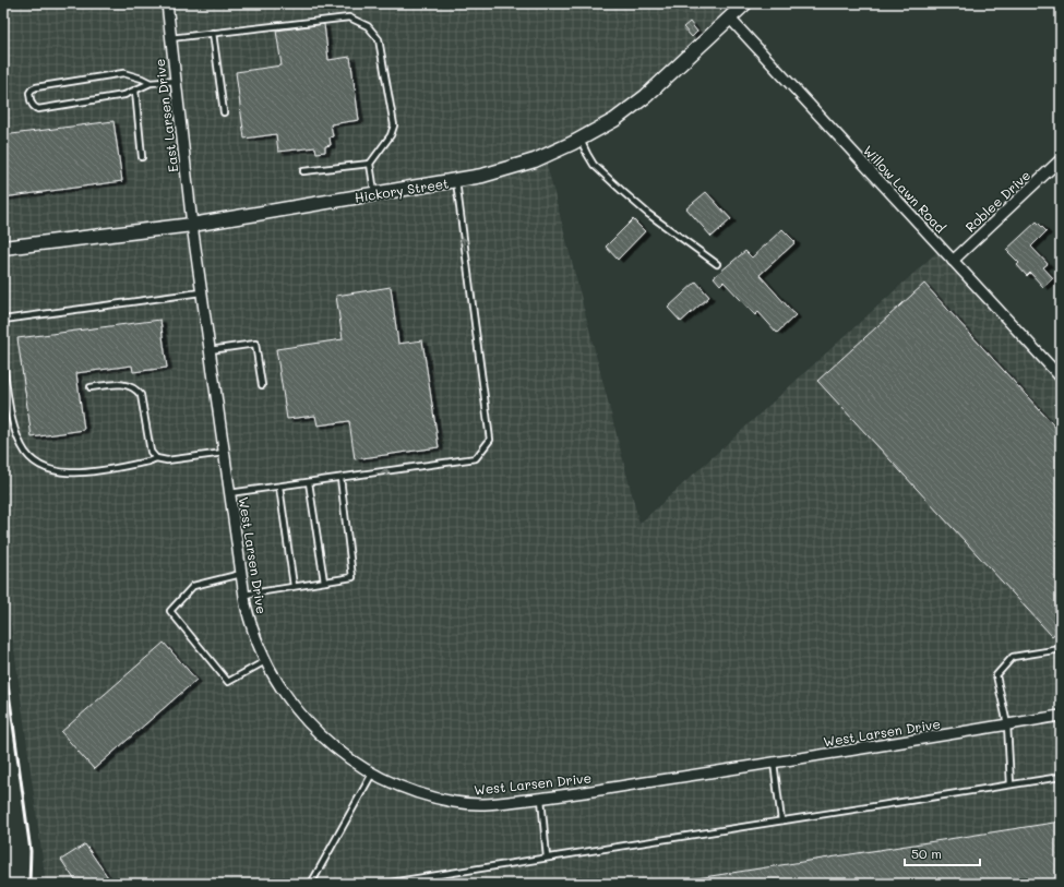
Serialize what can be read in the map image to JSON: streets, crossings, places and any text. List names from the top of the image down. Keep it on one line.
{"streets":{"street":["East Larsen Drive","Willow Lawn Road","Hickory Street","Roblee Drive","West Larsen Drive"]},"crossings":[["East Larsen Drive","Hickory Street"],["East Larsen Drive","West Larsen Drive"],["Willow Lawn Road","Hickory Street"],["Willow Lawn Road","Roblee Drive"],["Hickory Street","West Larsen Drive"]],"scale_bar":"50 m"}
